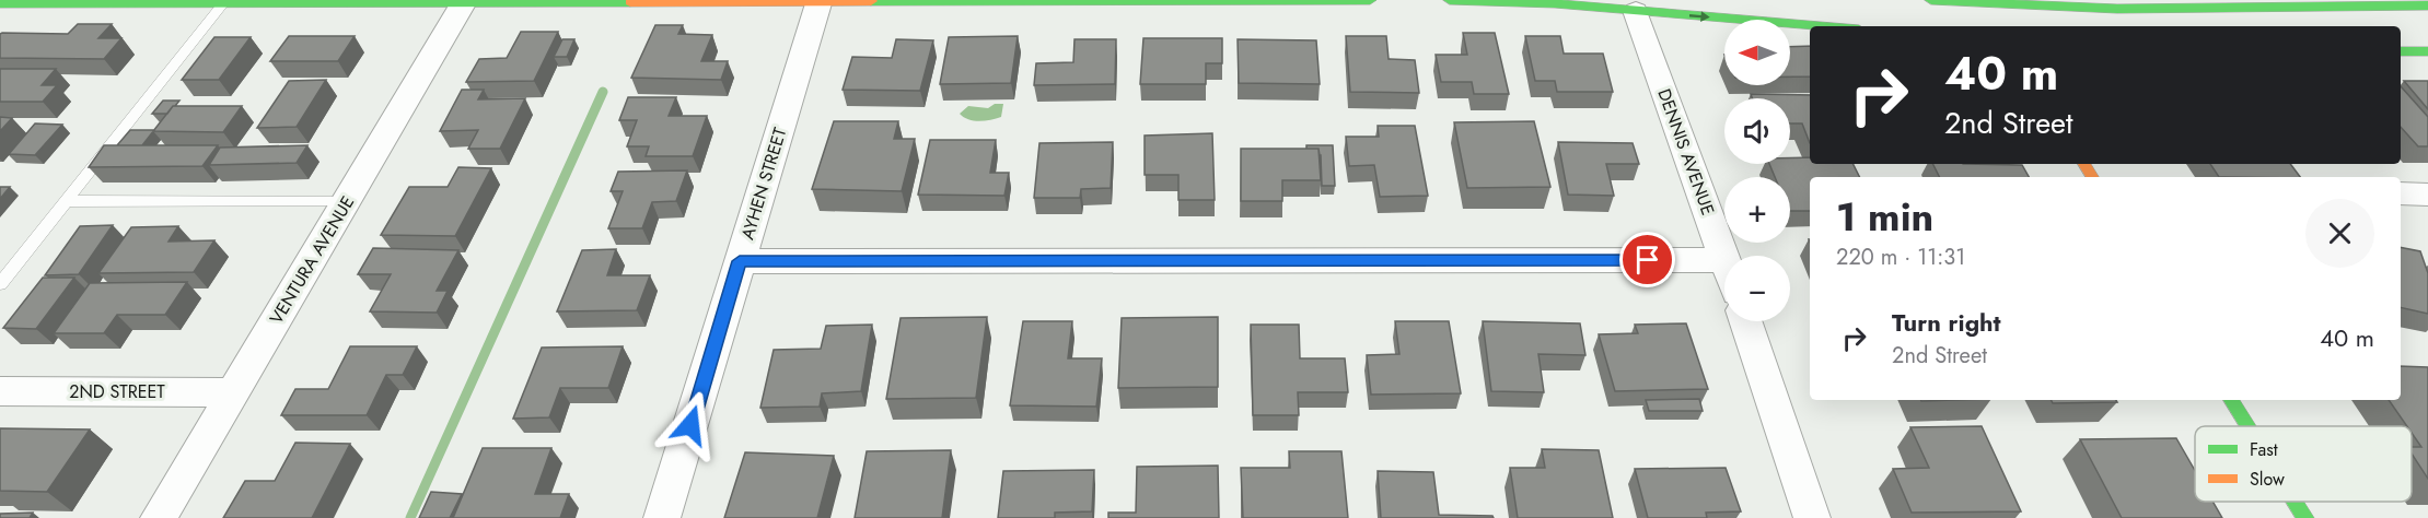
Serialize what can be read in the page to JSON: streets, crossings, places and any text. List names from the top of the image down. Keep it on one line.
{"streets":{"street":["DENNIS AVENUE","AYHEN STREET","VENTURA AVENUE","2ND STREET"]},"crossings":[["VENTURA AVENUE","2ND STREET"]],"legend":["Fast","Slow"],"north":"left","page":{"map_buttons":["+","−"],"turn":["40 m","2nd Street"],"heading":["1 min","220 m · 11:31"],"list":[{"name":"Turn right","note":"2nd Street","value":"40 m"}]}}
